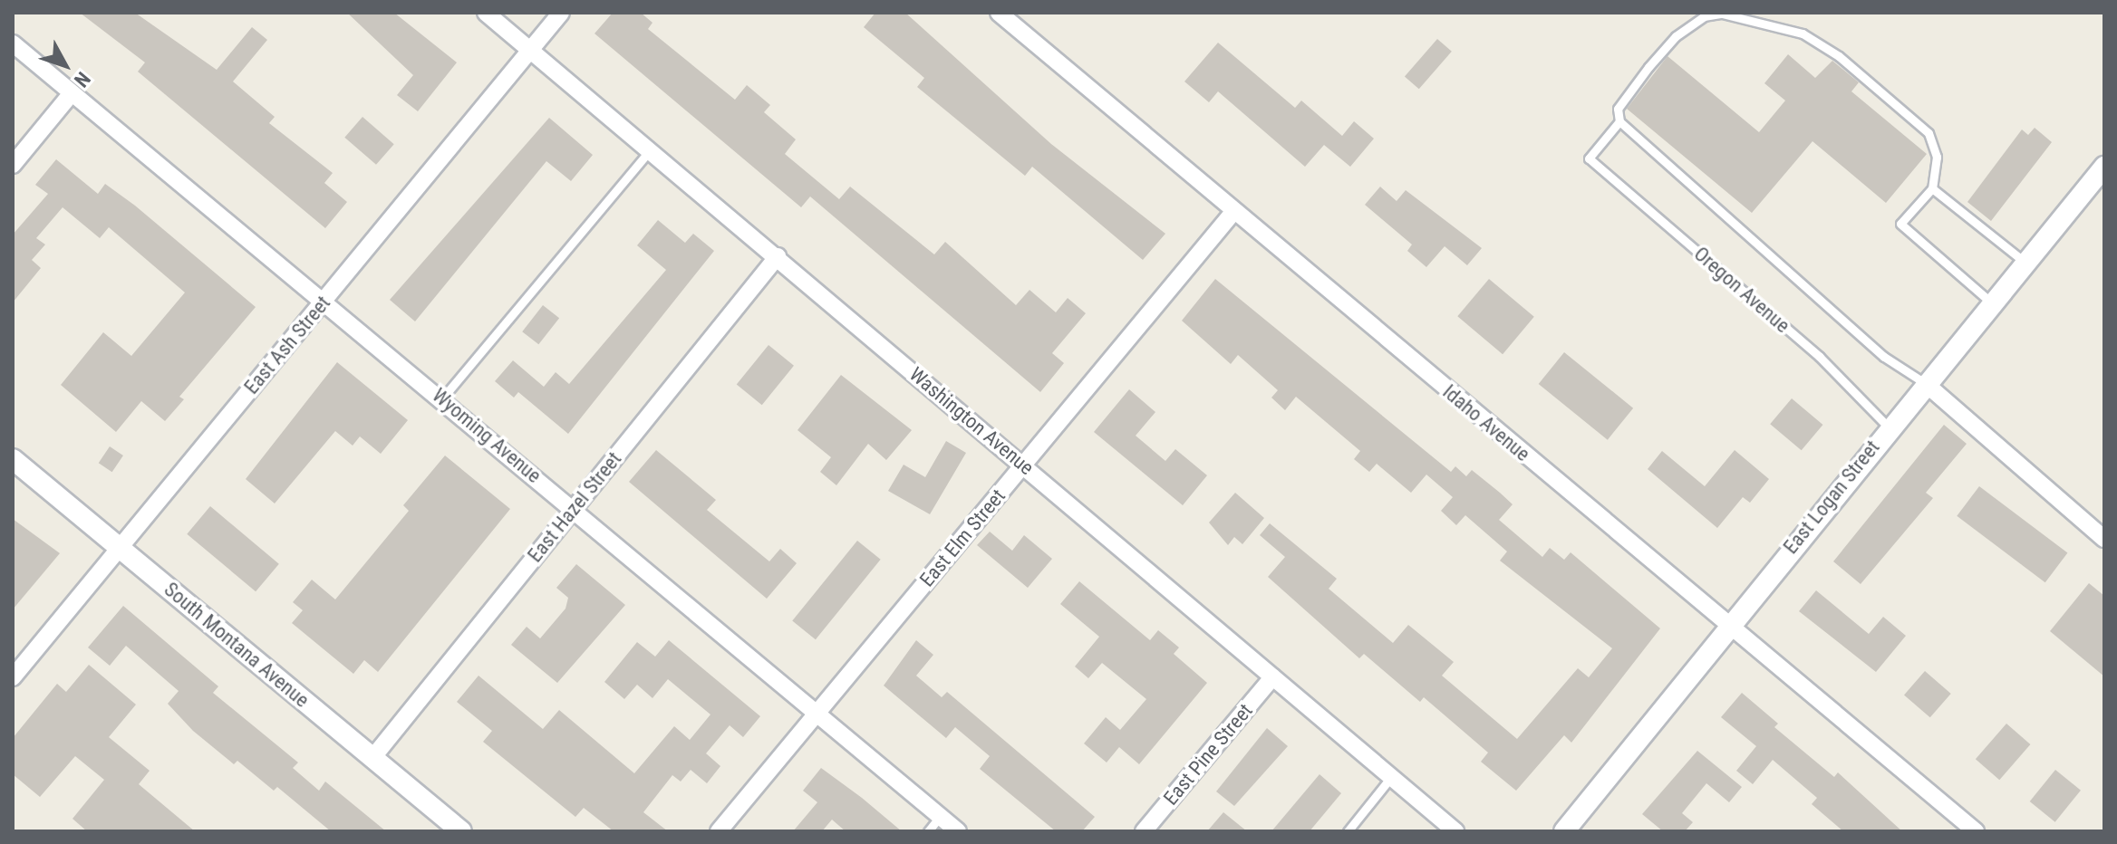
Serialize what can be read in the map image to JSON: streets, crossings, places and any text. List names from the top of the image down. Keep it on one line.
{"streets":{"street":["East Ash Street","Washington Avenue","Idaho Avenue","Wyoming Avenue","East Logan Street","East Hazel Street","East Elm Street","South Montana Avenue","East Pine Street"],"lane":["Oregon Avenue"]},"crossings":[["Oregon Avenue","East Logan Street"],["East Ash Street","Washington Avenue"],["East Ash Street","Wyoming Avenue"],["East Ash Street","South Montana Avenue"],["Washington Avenue","East Hazel Street"],["Washington Avenue","East Elm Street"],["Washington Avenue","East Pine Street"],["Idaho Avenue","East Logan Street"],["Idaho Avenue","East Elm Street"],["Wyoming Avenue","East Hazel Street"],["Wyoming Avenue","East Elm Street"],["East Hazel Street","South Montana Avenue"]],"north":"bottom right"}
